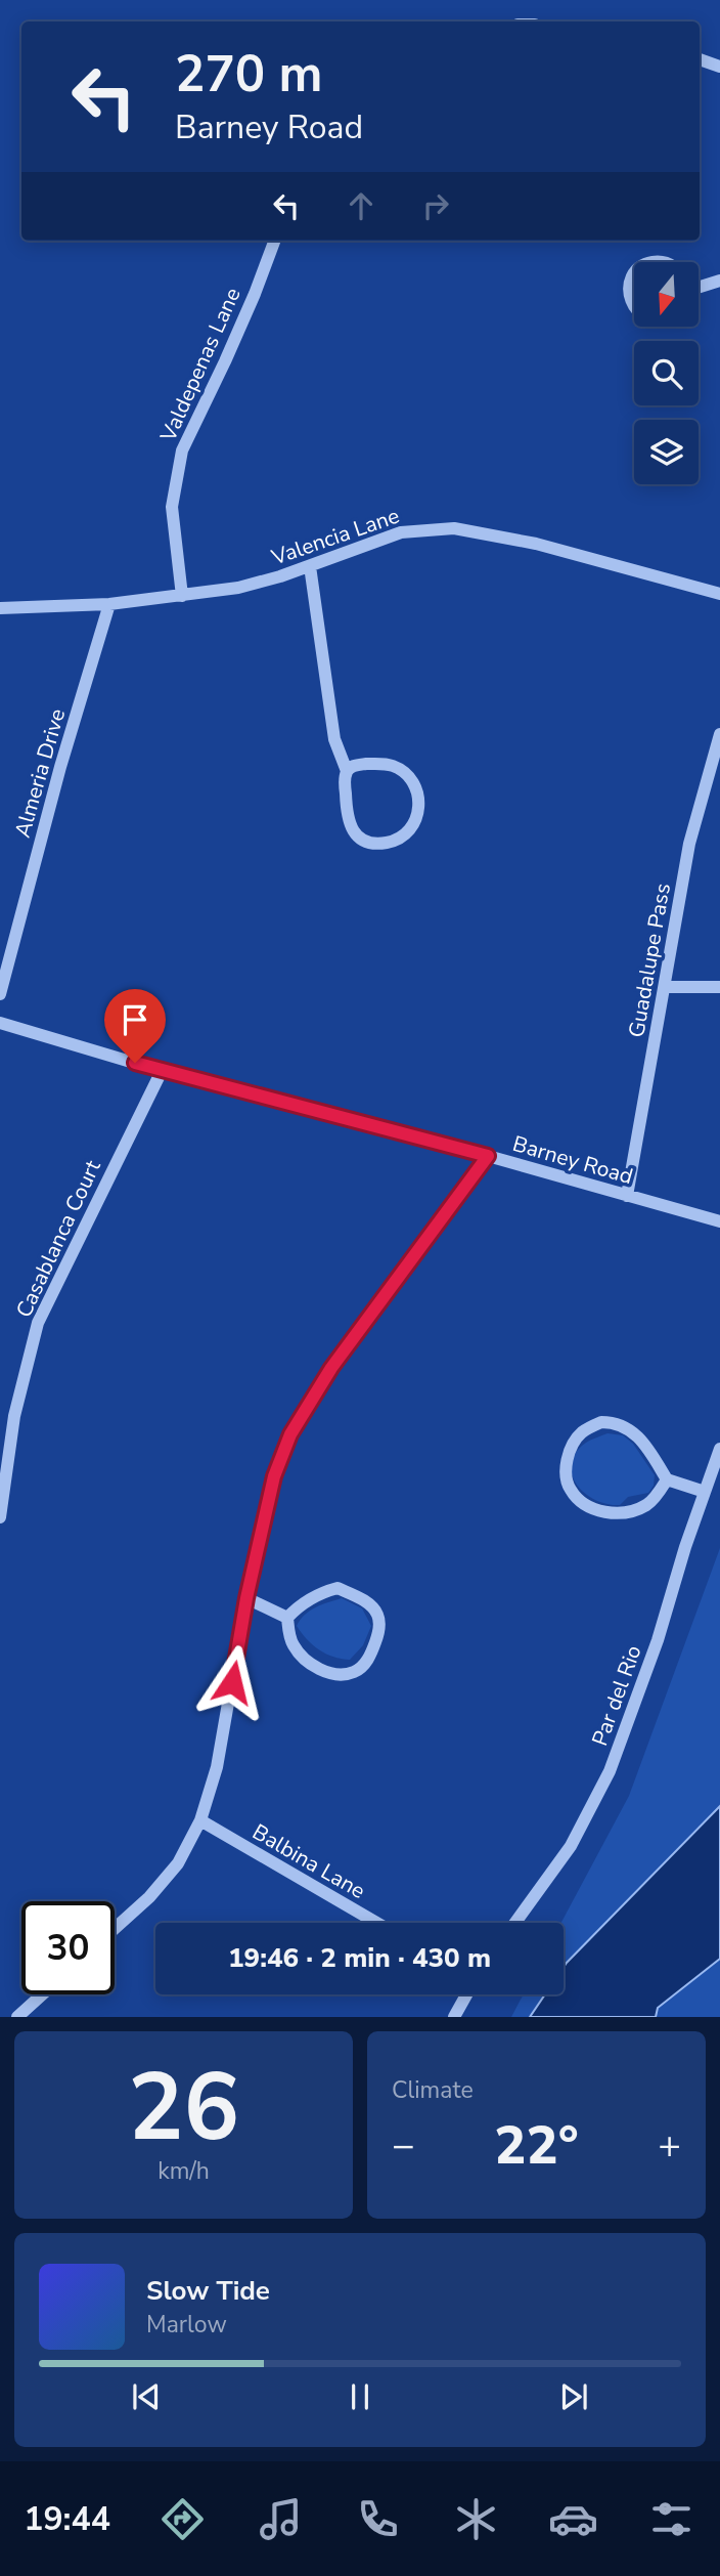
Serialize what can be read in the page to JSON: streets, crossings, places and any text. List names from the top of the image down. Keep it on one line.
{"streets":{"street":["Valdepenas Lane","Valencia Lane","Almeria Drive","Guadalupe Pass","Barney Road","Casablanca Court","Par del Rio","Balbina Lane"]},"crossings":[["Valdepenas Lane","Valencia Lane"],["Valencia Lane","Almeria Drive"],["Guadalupe Pass","Barney Road"],["Barney Road","Casablanca Court"]],"north":"bottom","page":{"turn":["270 m","Barney Road"],"limit":"30","trip":"19:46 · 2 min · 430 m","tile":[["26","km/h"],"Climate"],"heat":["−","22°","+"],"song":["Slow Tide","Marlow"],"tabs":"19:44"}}
